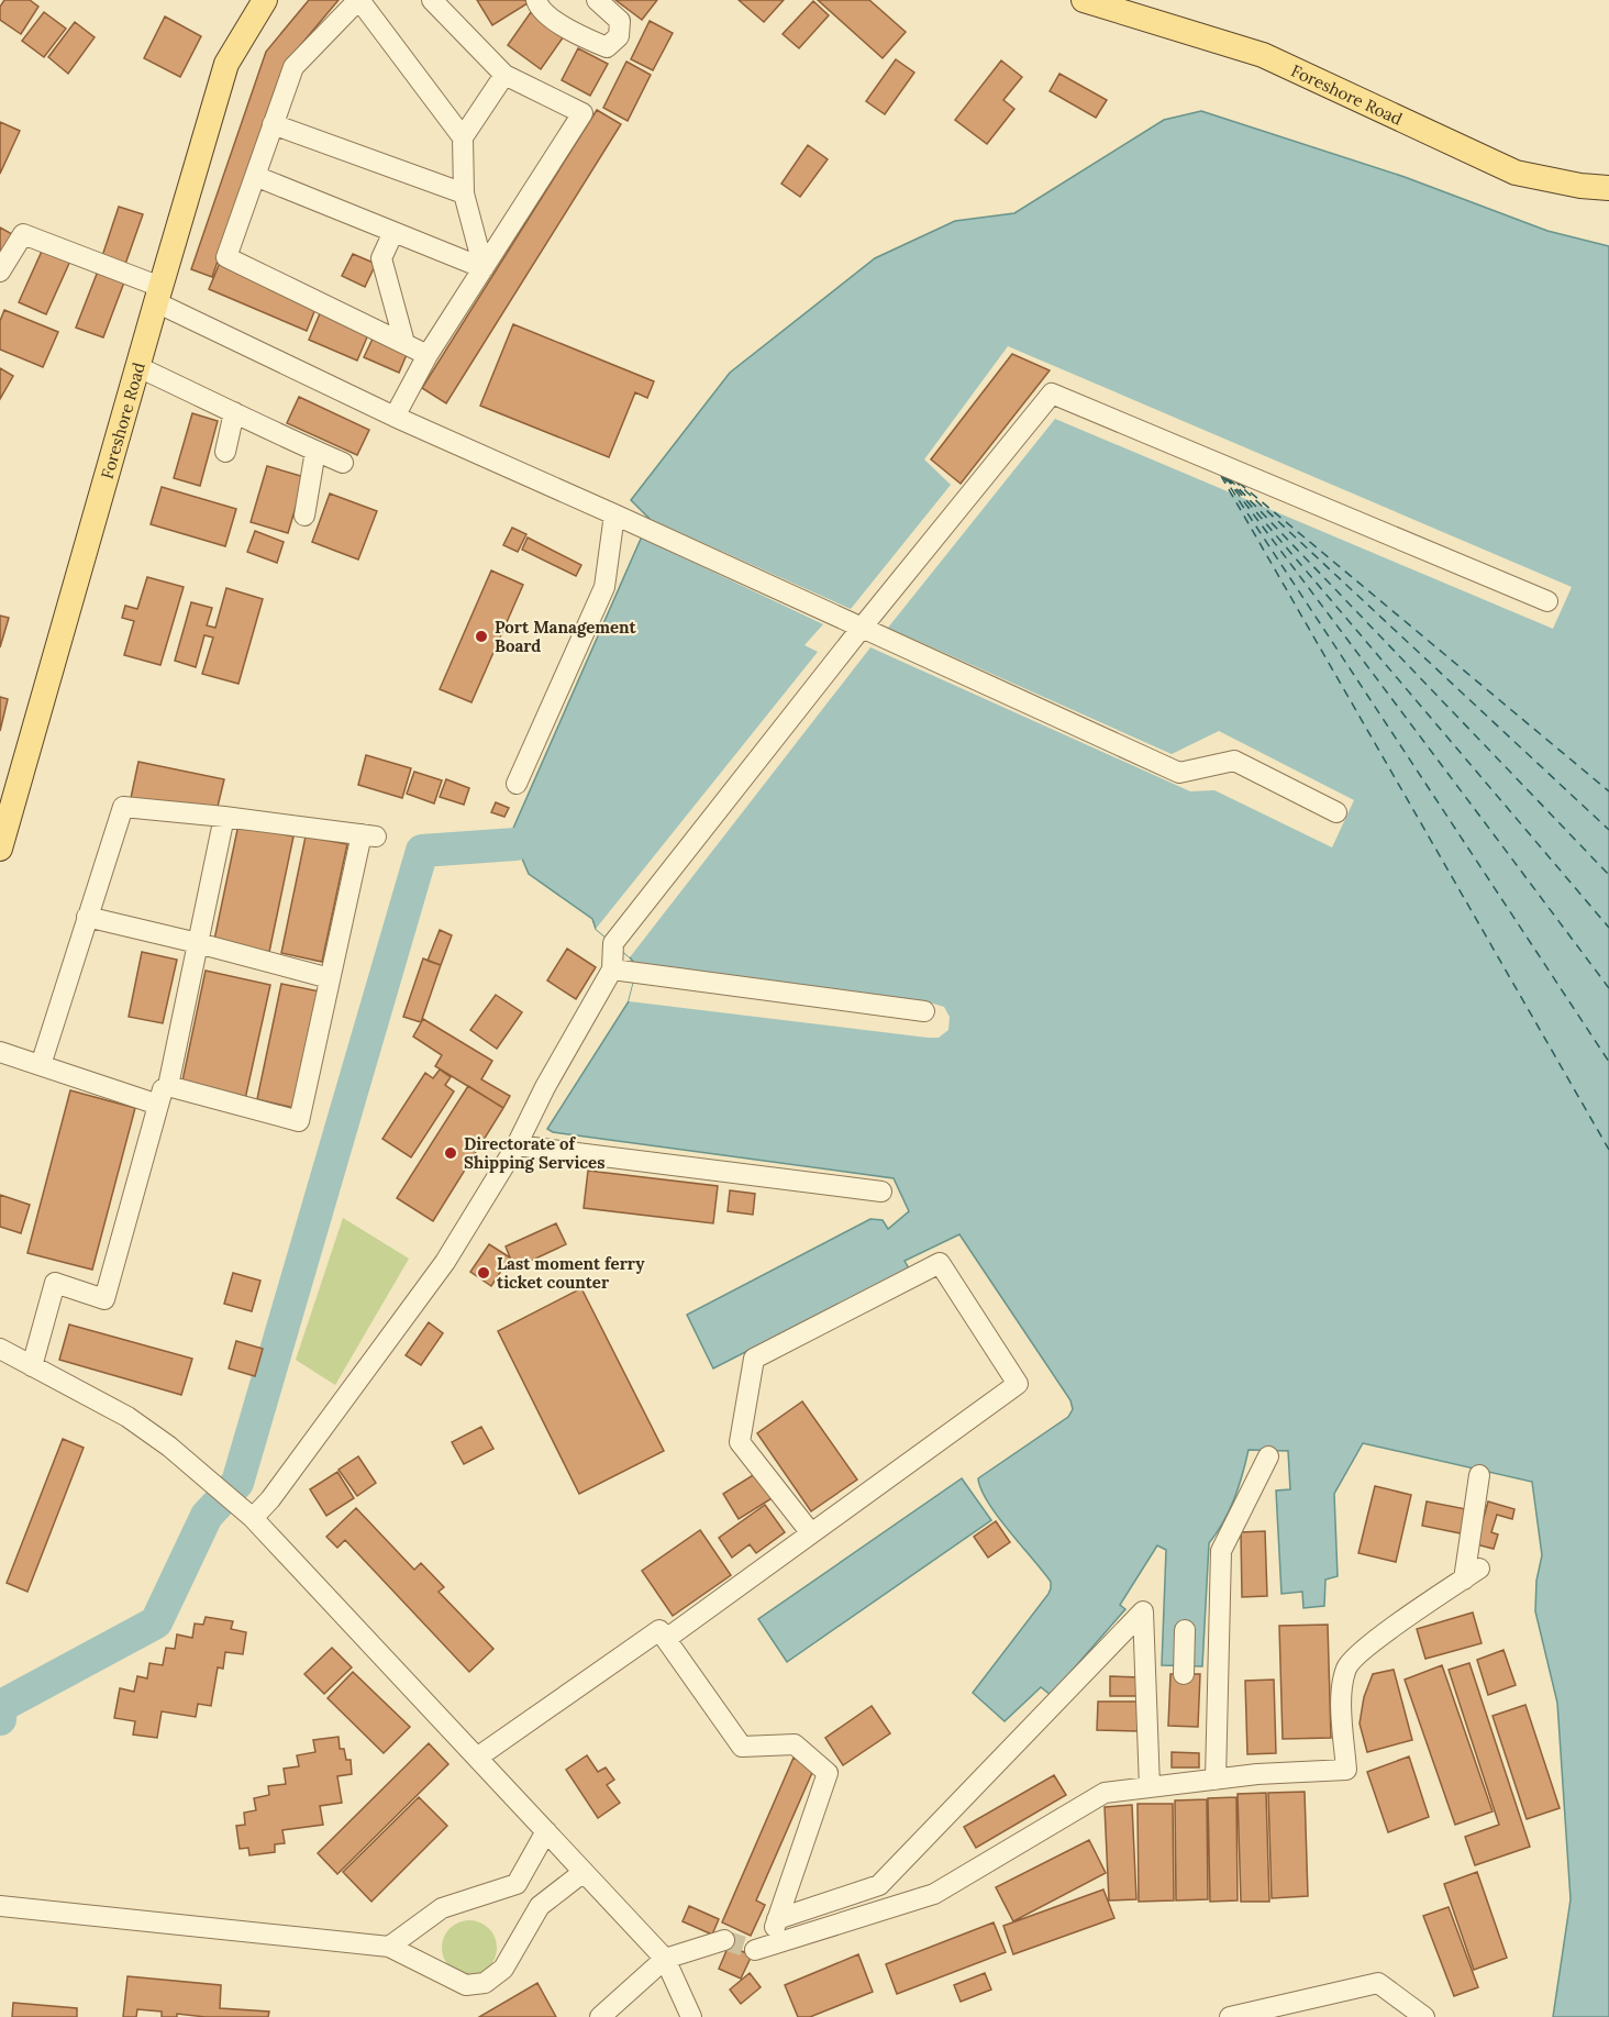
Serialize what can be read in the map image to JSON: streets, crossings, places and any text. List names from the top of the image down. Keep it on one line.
{"streets":{"main road":["Foreshore Road"]},"places":["Port Management Board","Directorate of Shipping Services","Last moment ferry ticket counter"]}
